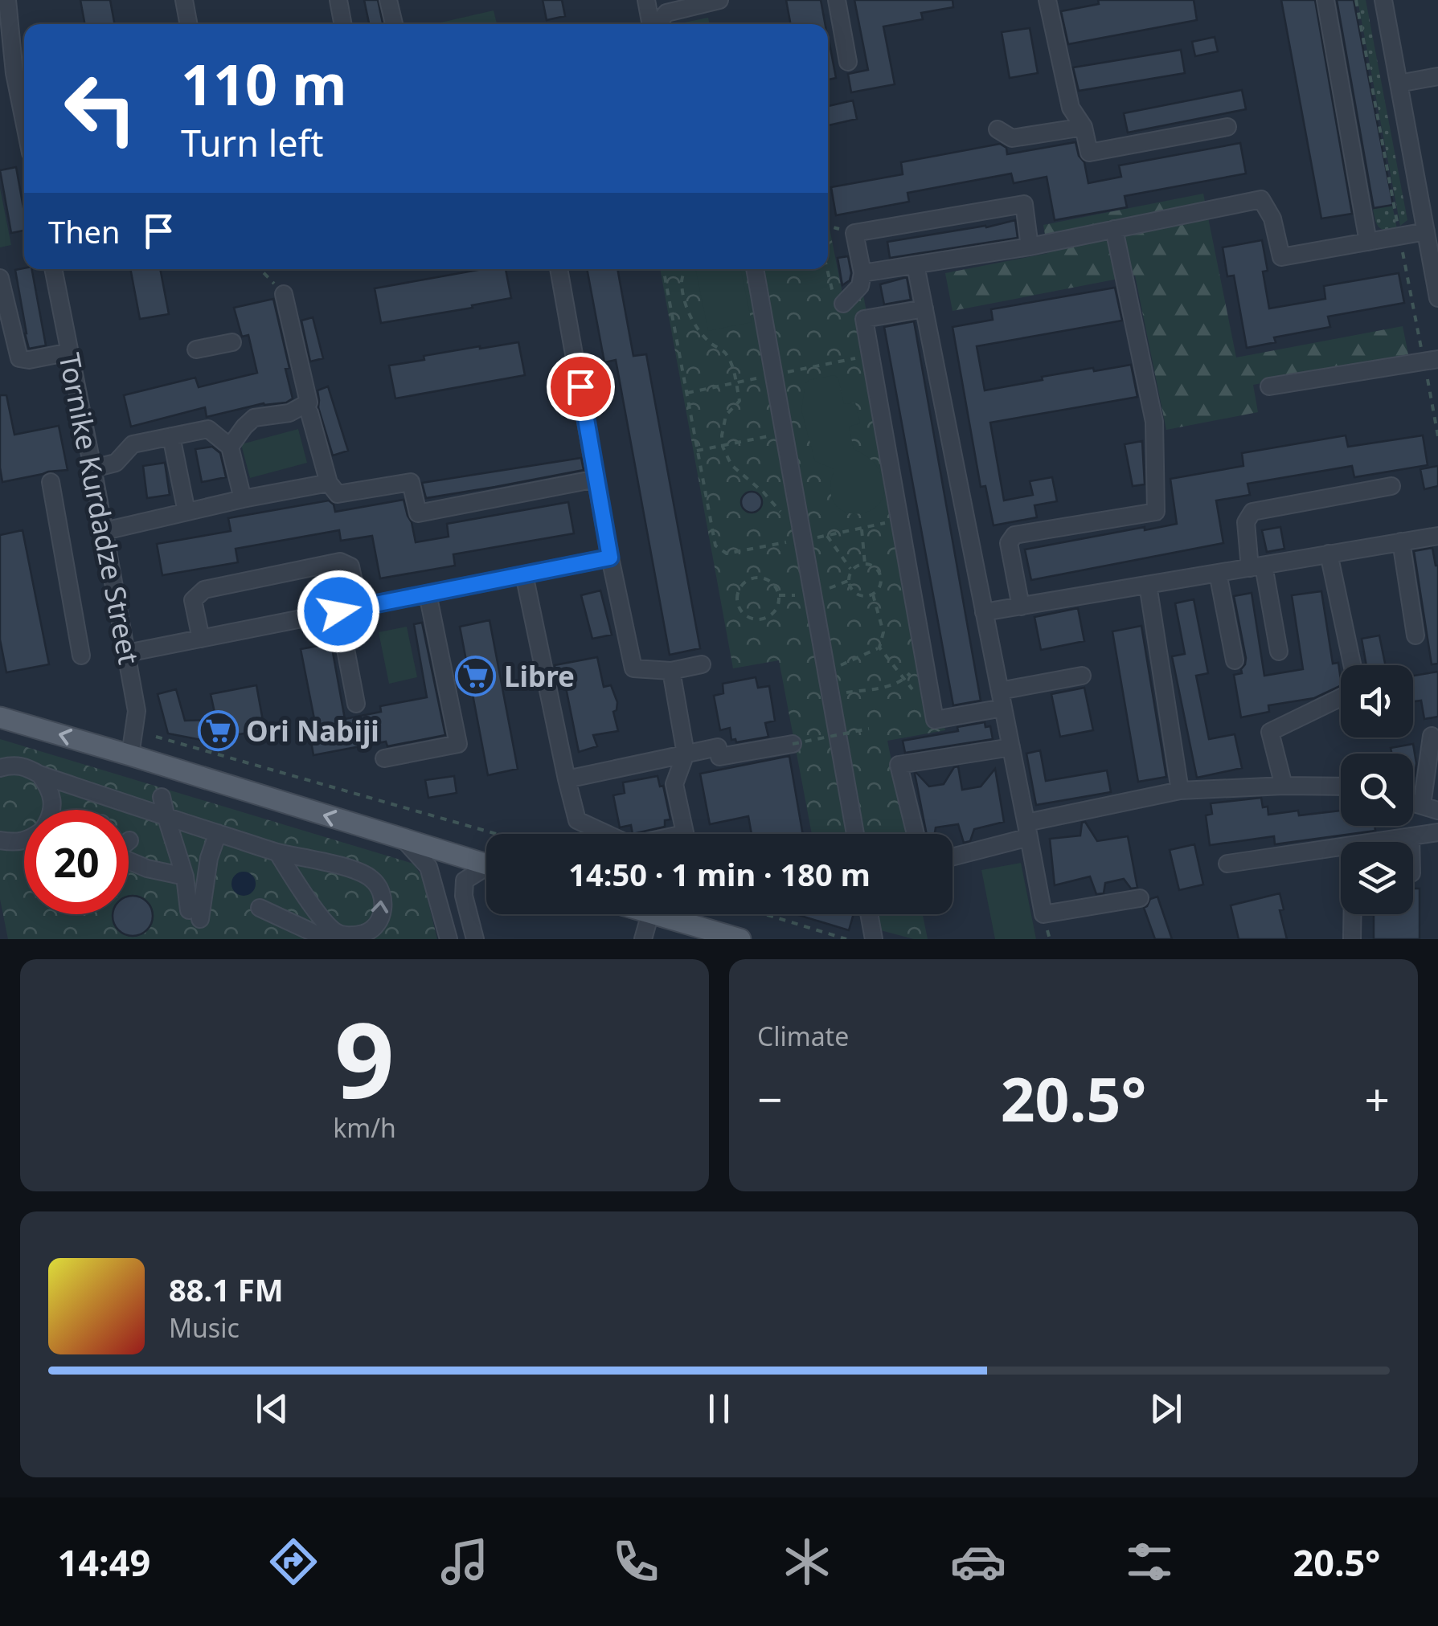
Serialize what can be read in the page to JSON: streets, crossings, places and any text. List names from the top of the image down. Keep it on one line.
{"streets":{"street":["Tornike Kurdadze Street"]},"places":{"supermarket":["Libre","Ori Nabiji"]},"page":{"turn":["110 m","Turn left"],"then":"Then","limit":"20","trip":"14:50 · 1 min · 180 m","tile":[["9","km/h"],"Climate"],"heat":["−","20.5°","+"],"song":["88.1 FM","Music"],"tabs":["14:49","20.5°"]}}
